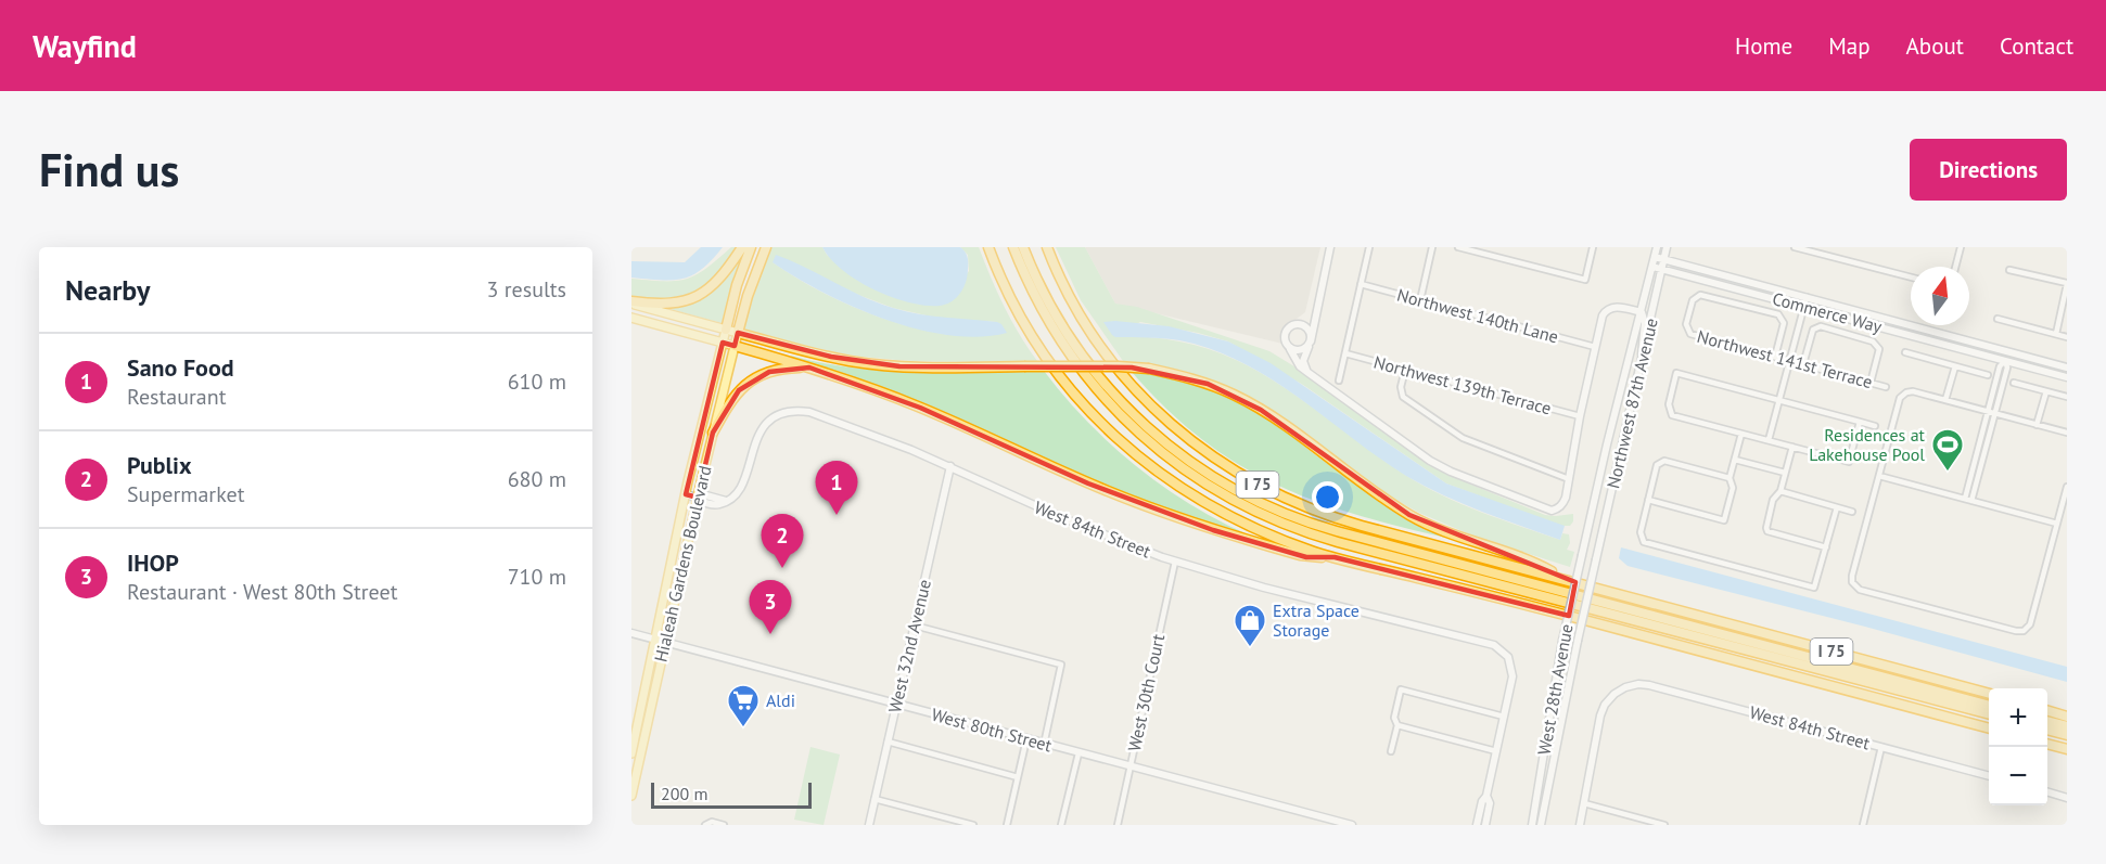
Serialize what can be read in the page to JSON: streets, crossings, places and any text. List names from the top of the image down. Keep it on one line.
{"streets":{"highway":["I 75"],"main road":["Hialeah Gardens Boulevard"],"street":["Commerce Way","Northwest 140th Lane","Northwest 141st Terrace","Northwest 139th Terrace","Northwest 87th Avenue","West 84th Street","West 32nd Avenue","West 28th Avenue","West 30th Court","West 80th Street"]},"crossings":[["Commerce Way","Northwest 87th Avenue"],["Northwest 87th Avenue","West 28th Avenue"],["West 84th Street","Hialeah Gardens Boulevard"],["West 84th Street","West 32nd Avenue"],["West 84th Street","West 30th Court"],["Hialeah Gardens Boulevard","West 80th Street"],["West 32nd Avenue","West 80th Street"],["West 30th Court","West 80th Street"]],"places":{"sports":["Residences at Lakehouse Pool"],"shop":["Extra Space Storage"],"supermarket":["Aldi"]},"scale_bar":"200 m","north":"top","page":{"header":"Wayfind","nav":["Home","Map","About","Contact"],"buttons":"Directions","title":"Find us","heading":["Nearby","3 results"],"list":[{"mark":"1","name":"Sano Food","note":"Restaurant","value":"610 m"},{"mark":"2","name":"Publix","note":"Supermarket","value":"680 m"},{"mark":"3","name":"IHOP","note":"Restaurant · West 80th Street","value":"710 m"}],"pins":["1","2","3"],"map_buttons":["+","−"],"scale":"200 m"}}
